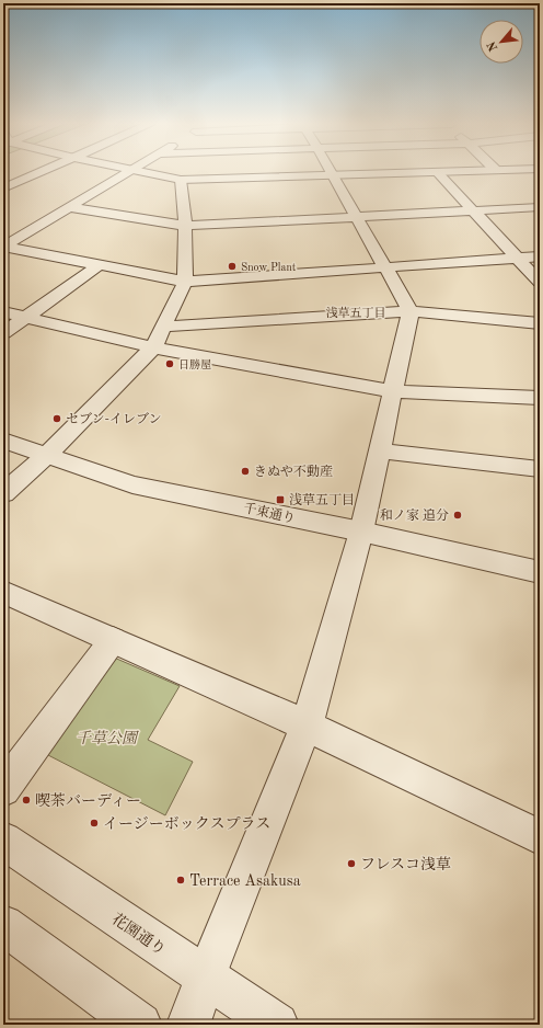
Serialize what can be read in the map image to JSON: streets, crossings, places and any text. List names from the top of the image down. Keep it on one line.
{"streets":{"street":["千束通り","花園通り"]},"districts":["浅草五丁目"],"parks":["千草公園"],"places":{"other":["Snow Plant","日勝屋","セブン-イレブン","きぬや不動産","和ノ家 追分","喫茶バーディー","イージーボックスプラス","フレスコ浅草","Terrace Asakusa"],"transit":["浅草五丁目"]},"north":"bottom left"}
